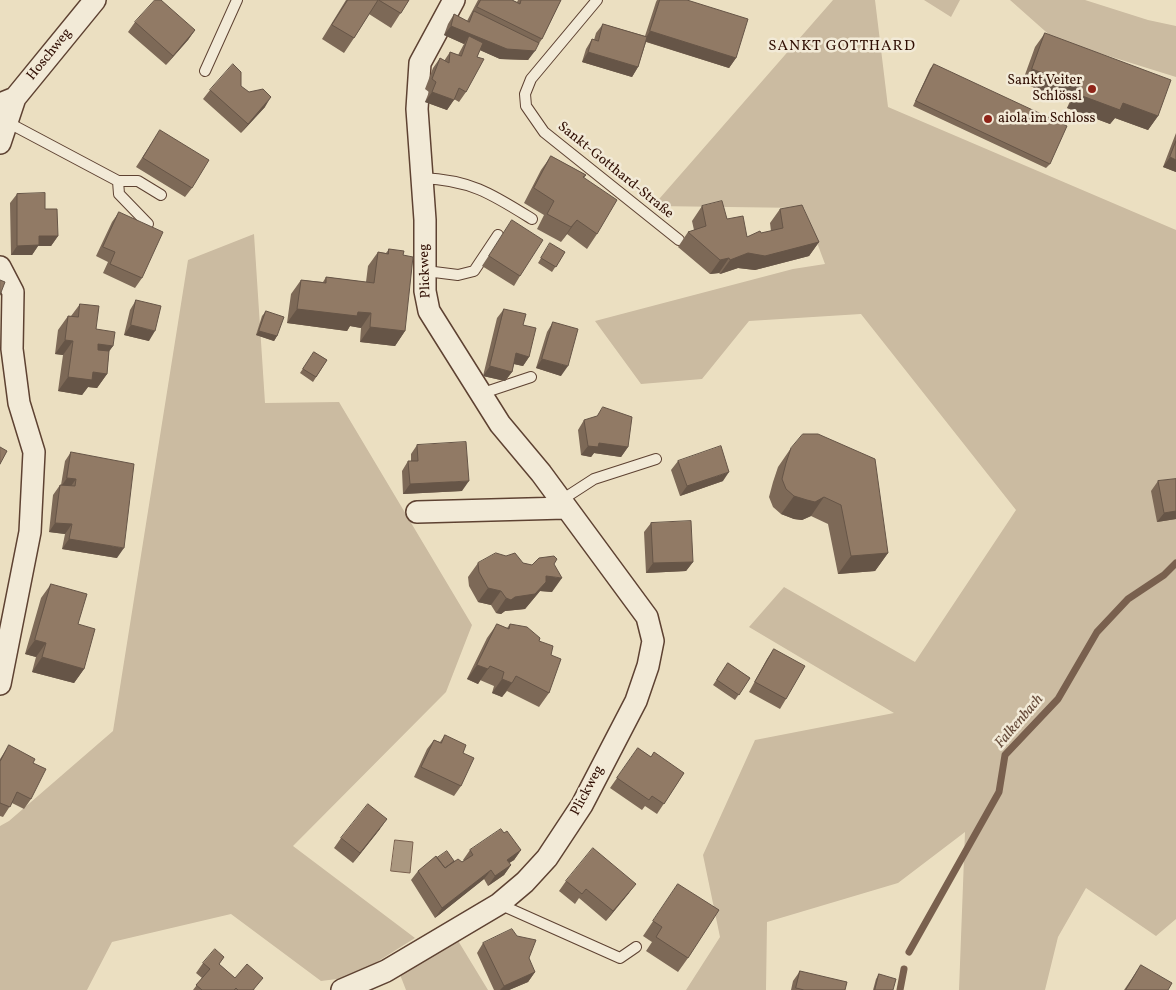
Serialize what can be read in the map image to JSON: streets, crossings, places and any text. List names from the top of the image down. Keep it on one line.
{"streets":{"street":["Hoschweg","Plickweg"],"lane":["Sankt-Gotthard-Straße"]},"districts":["SANKT GOTTHARD"],"water":["Falkenbach"],"places":["Sankt Veiter Schlössl","aiola im Schloss"]}
